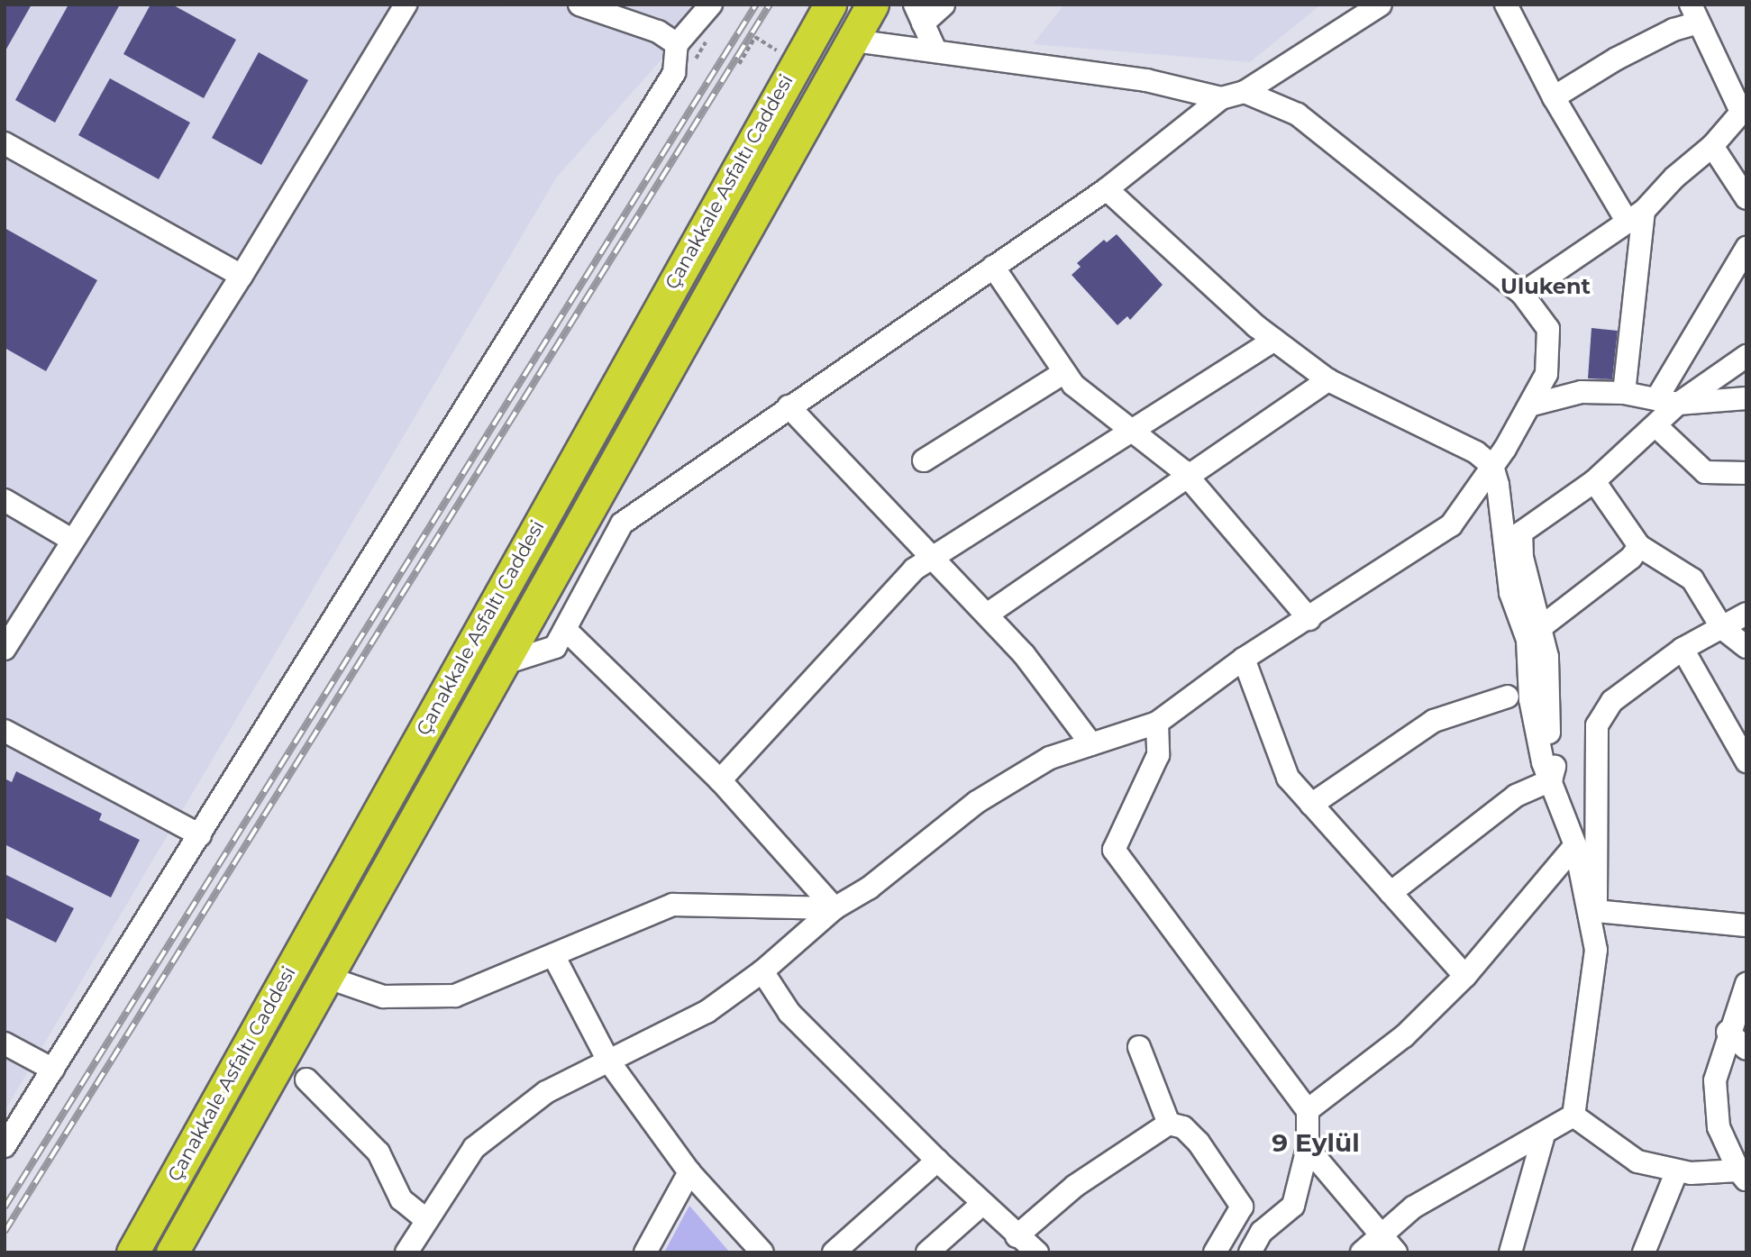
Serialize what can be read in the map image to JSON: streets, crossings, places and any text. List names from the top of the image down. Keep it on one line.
{"streets":{"highway":["Çanakkale Asfaltı Caddesi"]},"districts":["Ulukent","9 Eylül"]}
